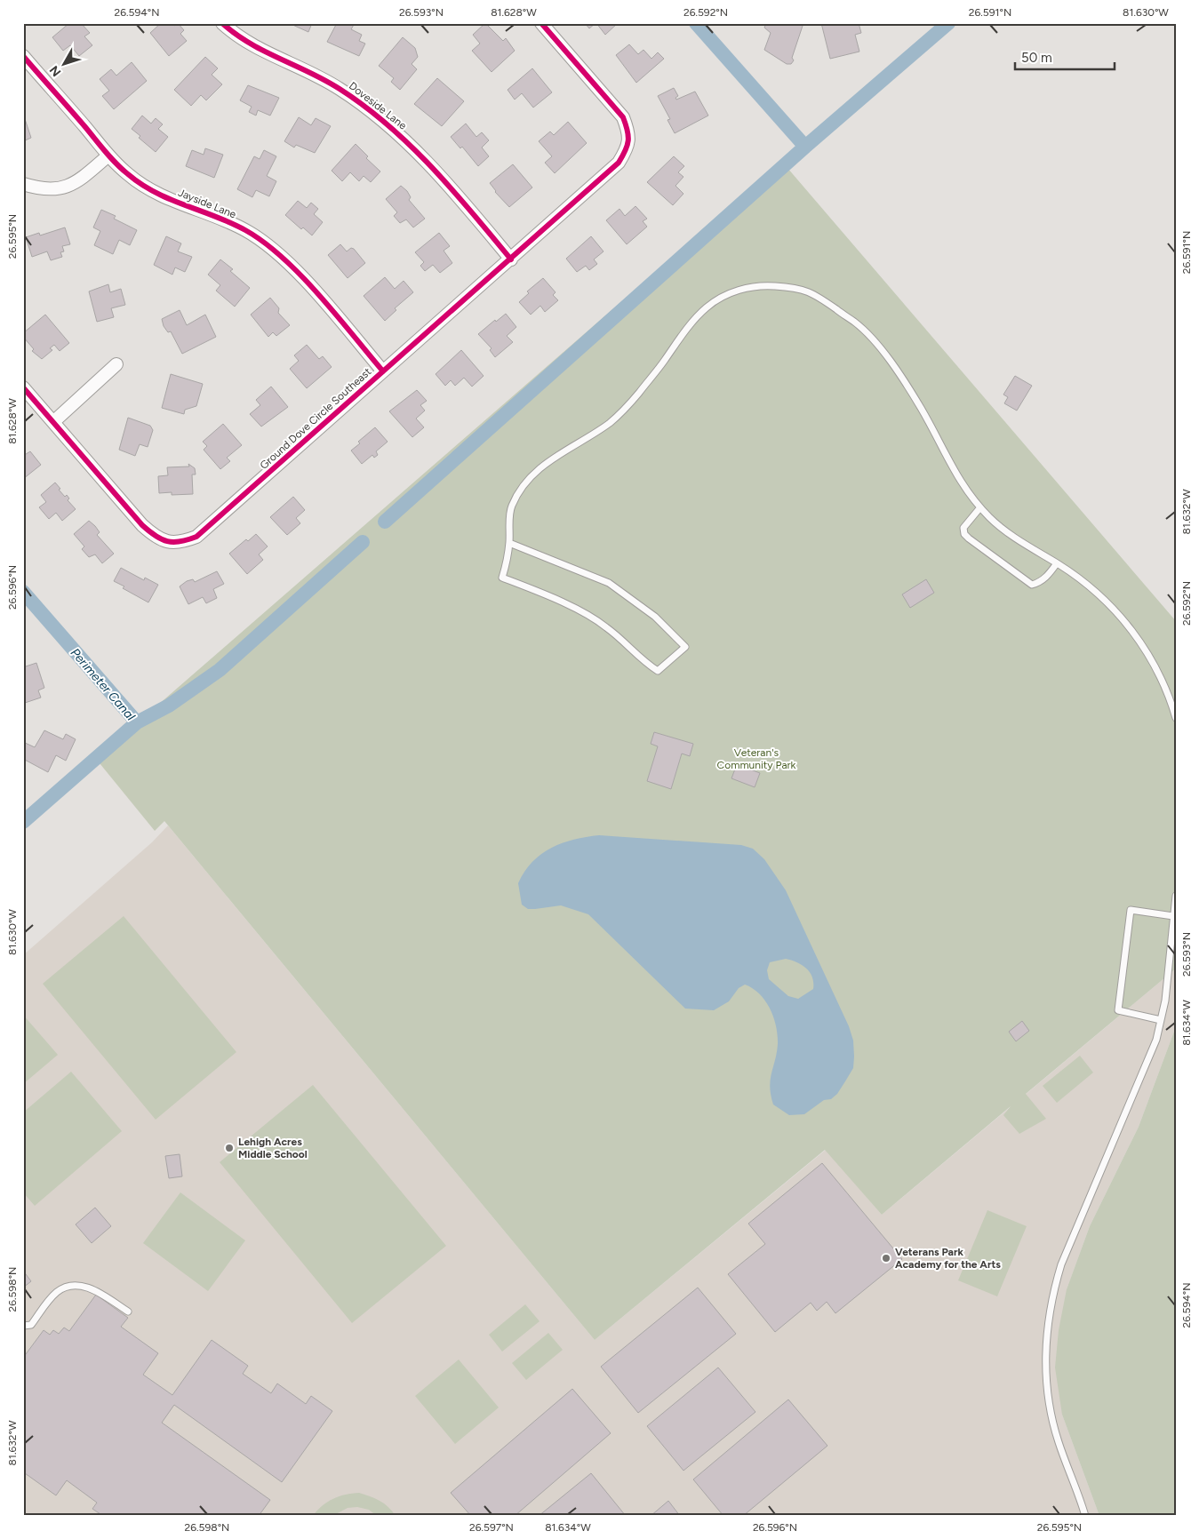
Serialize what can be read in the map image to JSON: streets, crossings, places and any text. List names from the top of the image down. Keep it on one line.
{"streets":{"street":["Doveside Lane","Jayside Lane","Ground Dove Circle Southeast"]},"crossings":[["Doveside Lane","Ground Dove Circle Southeast"],["Jayside Lane","Ground Dove Circle Southeast"]],"water":["Perimeter Canal"],"parks":["Veteran's Community Park"],"places":["Lehigh Acres Middle School","Veterans Park Academy for the Arts"],"scale_bar":"50 m","north":"bottom left","coordinates":["26.594°N","26.593°N","81.628°W","26.592°N","26.591°N","81.630°W","26.595°N","81.632°W","26.596°N","81.634°W","26.598°N","26.597°N"]}
